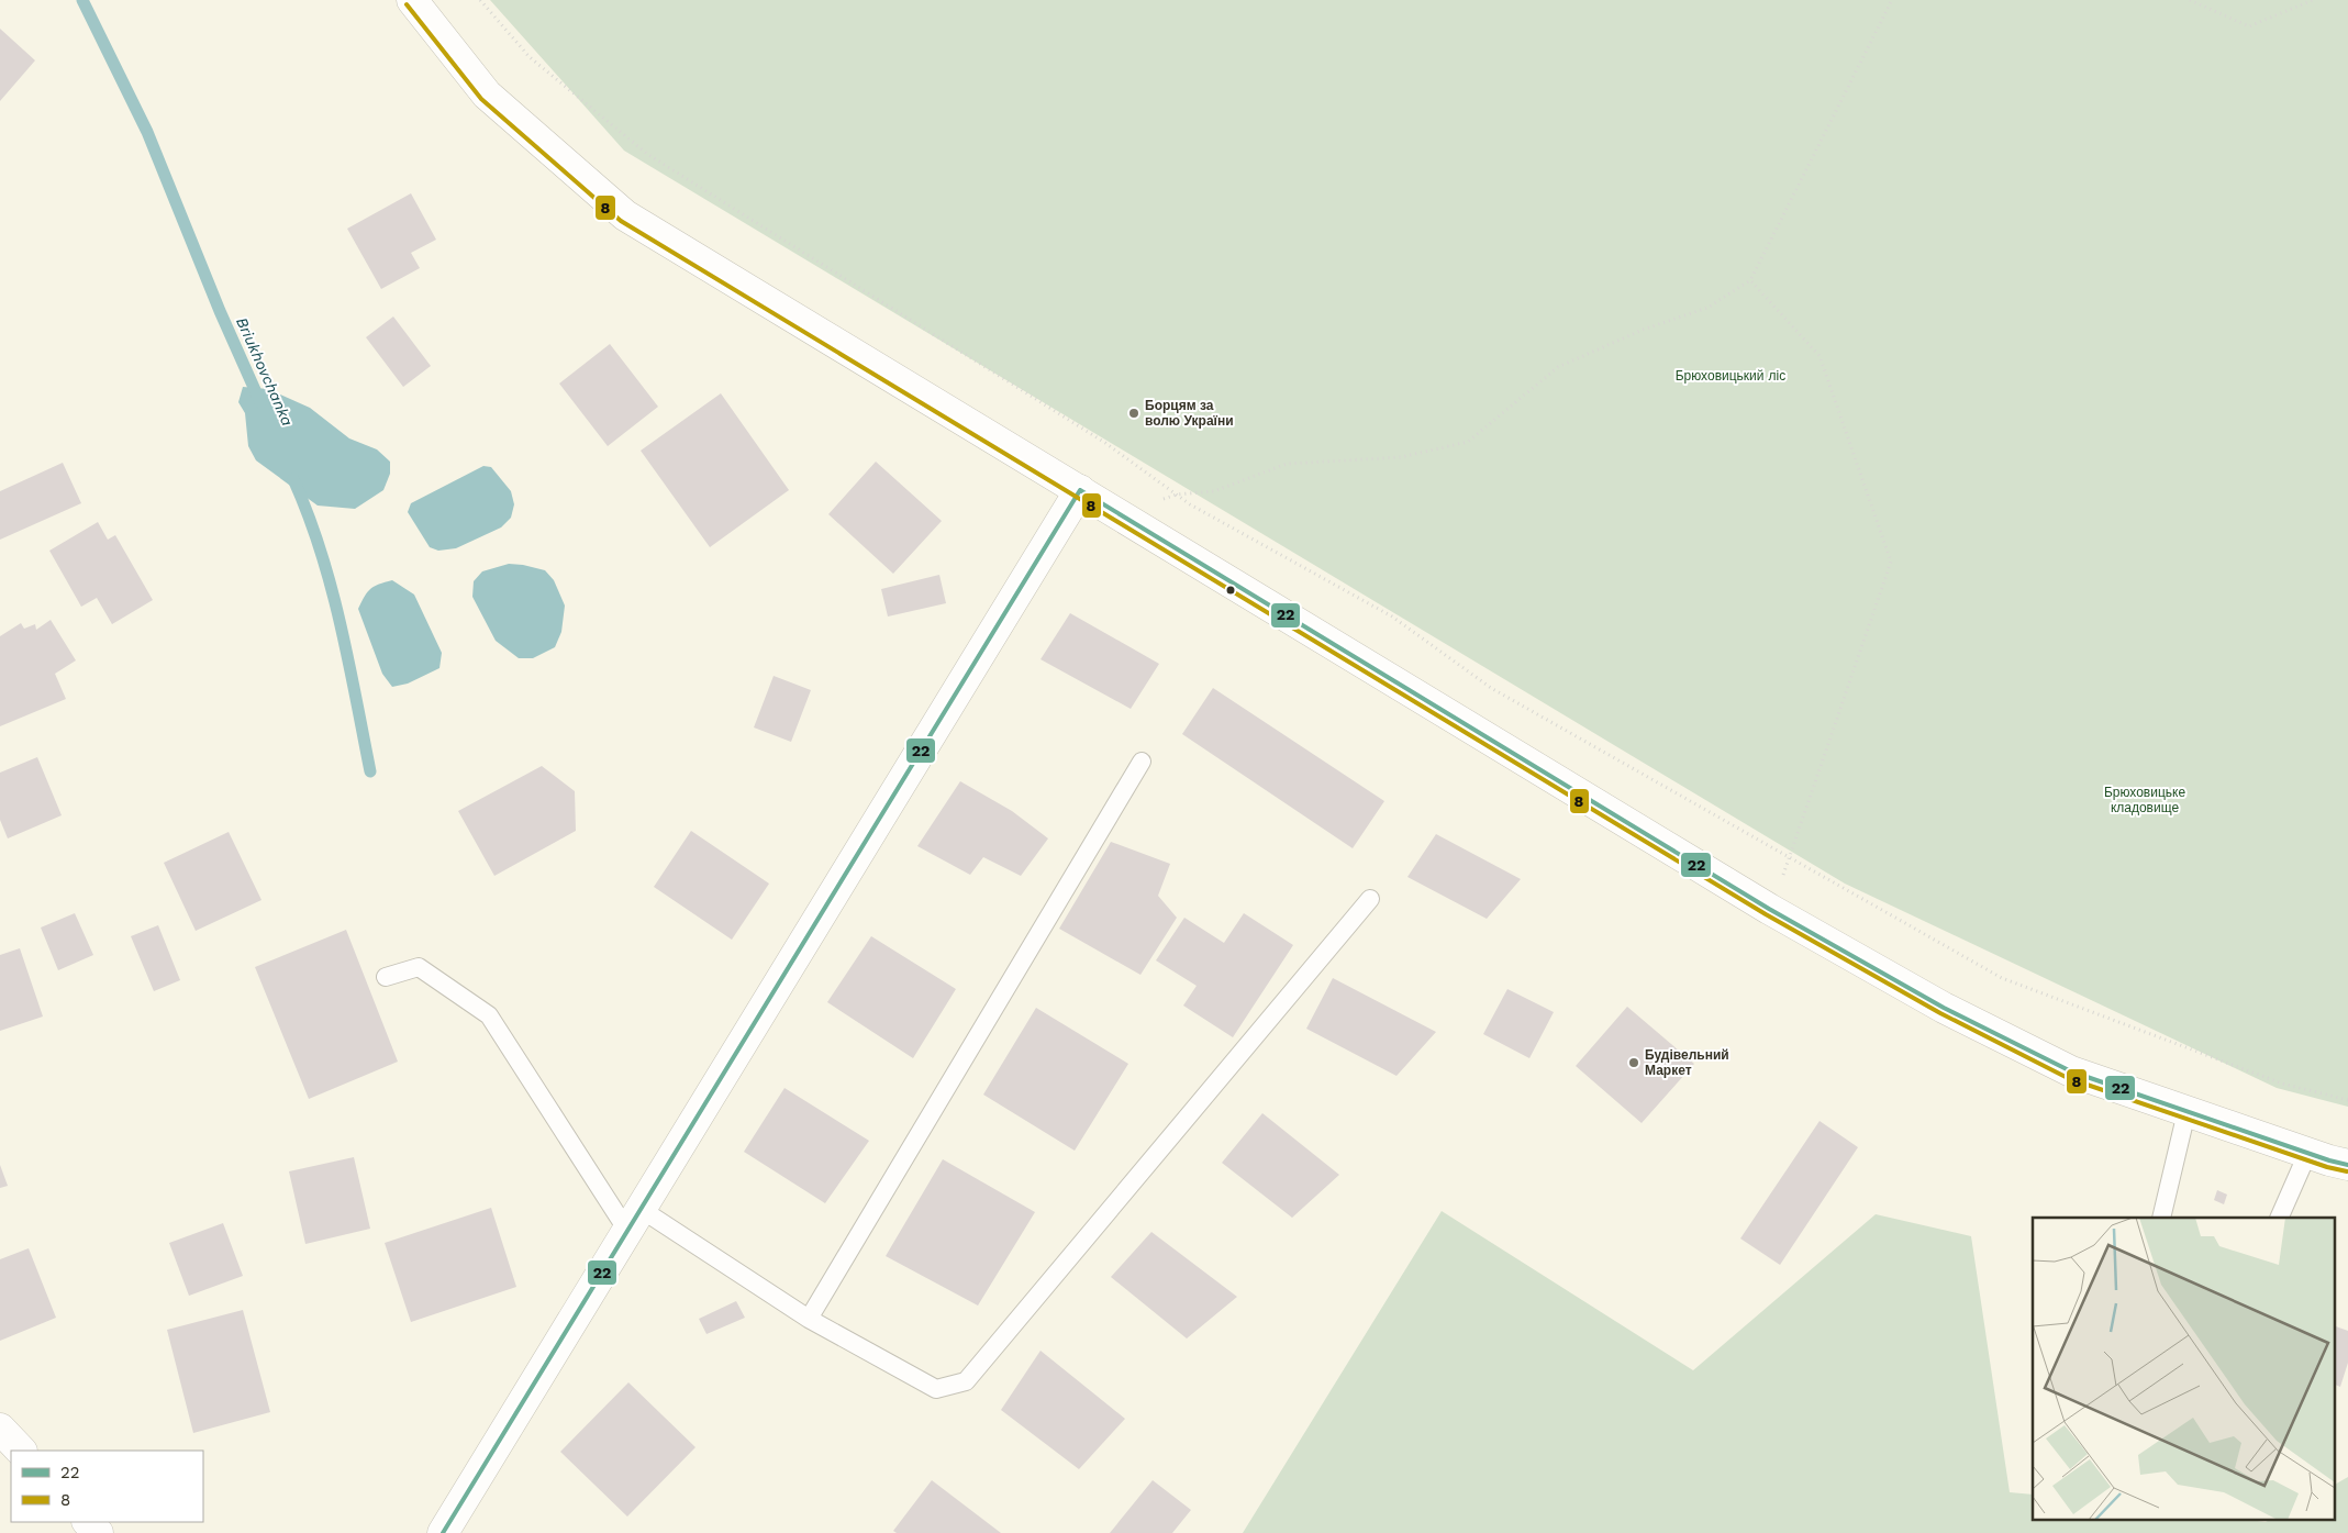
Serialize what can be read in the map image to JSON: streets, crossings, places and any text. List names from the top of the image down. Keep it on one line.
{"water":["Briukhovchanka"],"parks":["Брюховицький ліс","Брюховицьке кладовище"],"places":["Борцям за волю України","Будівельний Маркет"],"lines":["transit line 8","transit line 22"],"legend":["22","8"]}
